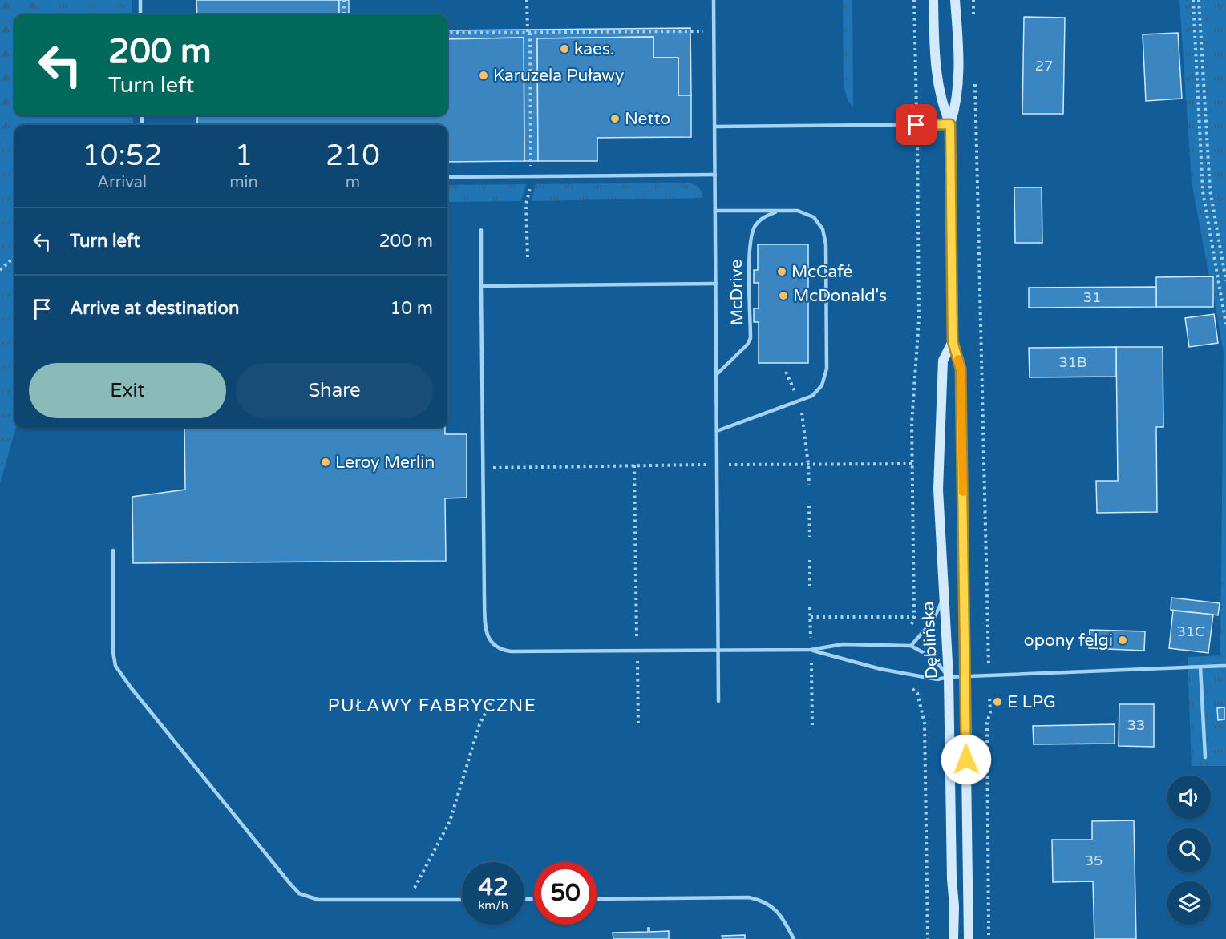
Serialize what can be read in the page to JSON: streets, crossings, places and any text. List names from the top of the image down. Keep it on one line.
{"streets":{"main road":["Dęblińska"],"lane":["McDrive"]},"districts":["PUŁAWY FABRYCZNE"],"places":["kaes.","Karuzela Puławy","Netto","McCafé","McDonald's","Leroy Merlin","opony felgi","E LPG"],"house_numbers":["27","31","31B","31C","33","35"],"page":{"turn":["200 m","Turn left"],"eta":["10:52","Arrival","1","min","210","m"],"list":[{"name":"Turn left","value":"200 m"},{"name":"Arrive at destination","value":"10 m"}],"buttons":["Exit","Share"],"speed":"42 km/h","limit":"50"}}
